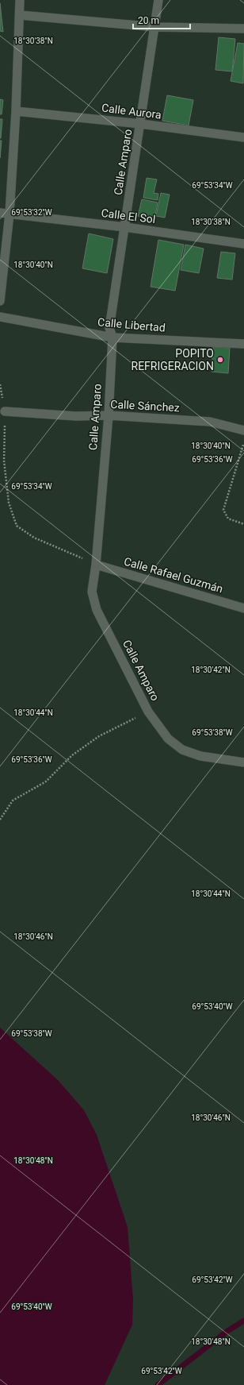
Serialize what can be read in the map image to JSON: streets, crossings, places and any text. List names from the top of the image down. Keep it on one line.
{"streets":{"street":["Calle Aurora","Calle Amparo","Calle El Sol","Calle Libertad","Calle Sánchez","Calle Rafael Guzmán"]},"crossings":[["Calle Aurora","Calle Amparo"],["Calle Amparo","Calle El Sol"],["Calle Amparo","Calle Libertad"],["Calle Amparo","Calle Sánchez"],["Calle Amparo","Calle Rafael Guzmán"]],"places":["POPITO REFRIGERACION"],"scale_bar":"20 m","coordinates":["18°30'38\"N","69°53'34\"W","69°53'32\"W","18°30'40\"N","69°53'36\"W","18°30'42\"N","18°30'44\"N","69°53'38\"W","18°30'46\"N","69°53'40\"W","18°30'48\"N","69°53'42\"W"]}
